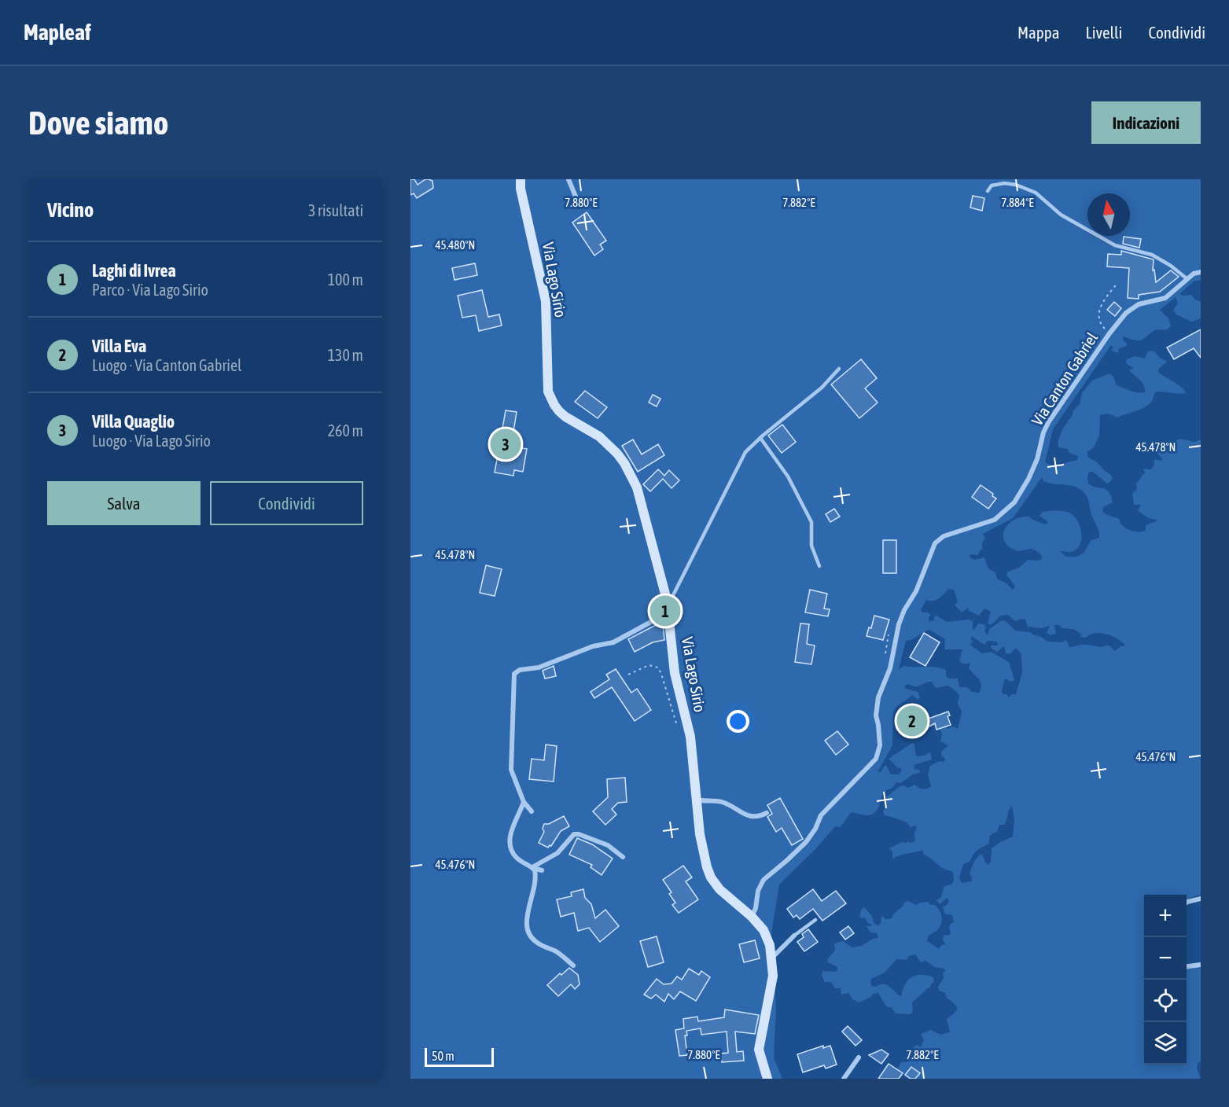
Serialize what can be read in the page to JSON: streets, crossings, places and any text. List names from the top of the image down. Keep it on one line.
{"streets":{"main road":["Via Lago Sirio"],"street":["Via Canton Gabriel"]},"crossings":[["Via Lago Sirio","Via Canton Gabriel"]],"scale_bar":"50 m","north":"top","page":{"header":"Mapleaf","nav":["Mappa","Livelli","Condividi"],"buttons":["Indicazioni",["Salva","Condividi"]],"title":"Dove siamo","heading":["Vicino","3 risultati"],"list":[{"mark":"1","name":"Laghi di Ivrea","note":"Parco · Via Lago Sirio","value":"100 m"},{"mark":"2","name":"Villa Eva","note":"Luogo · Via Canton Gabriel","value":"130 m"},{"mark":"3","name":"Villa Quaglio","note":"Luogo · Via Lago Sirio","value":"260 m"}],"pins":["3","1","2"],"map_buttons":["+","−"],"scale":"50 m"},"coordinates":["7.880°E","7.882°E","7.884°E","45.480°N","45.478°N","45.476°N"]}
